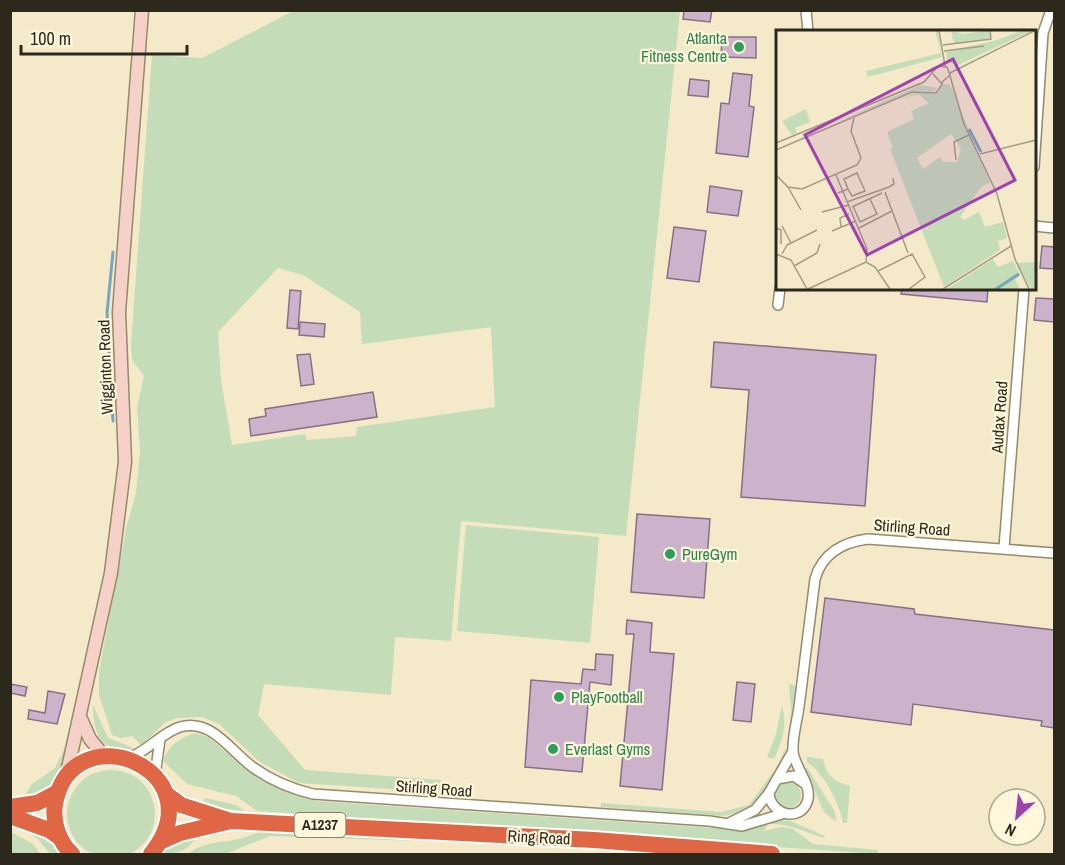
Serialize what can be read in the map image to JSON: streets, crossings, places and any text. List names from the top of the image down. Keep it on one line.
{"streets":{"highway":["A1237","Ring Road"],"main road":["Wigginton Road"],"street":["Audax Road","Stirling Road"]},"crossings":[["Audax Road","Stirling Road"],["A1237","Ring Road"]],"places":["Atlanta Fitness Centre","PureGym","PlayFootball","Everlast Gyms"],"scale_bar":"100 m","north":"bottom left"}
